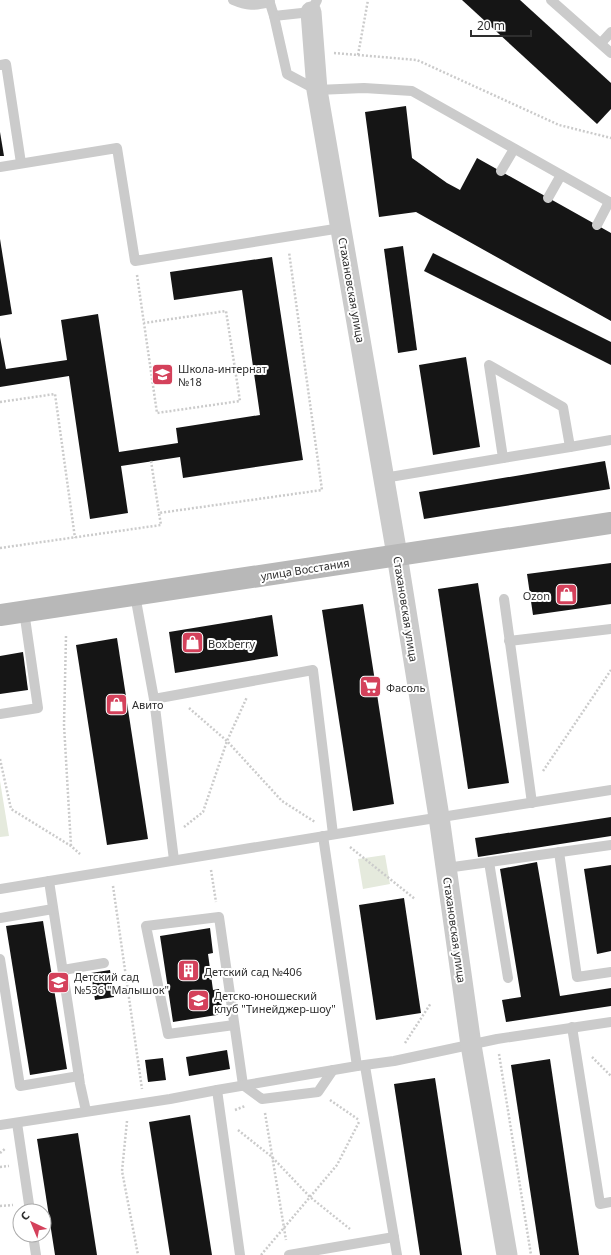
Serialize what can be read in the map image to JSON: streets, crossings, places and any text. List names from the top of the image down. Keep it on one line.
{"streets":{"main road":["улица Восстания"],"street":["Стахановская улица"]},"crossings":[["Стахановская улица","улица Восстания"]],"places":{"school or university":["Школа-интернат №18","Детский сад №536 \"Малышок\"","Детско-юношеский клуб \"Тинейджер-шоу\""],"shop":["Ozon","Boxberry","Авито"],"supermarket":["Фасоль"],"building":["Детский сад №406"]},"scale_bar":"20 m","north":"top left"}
